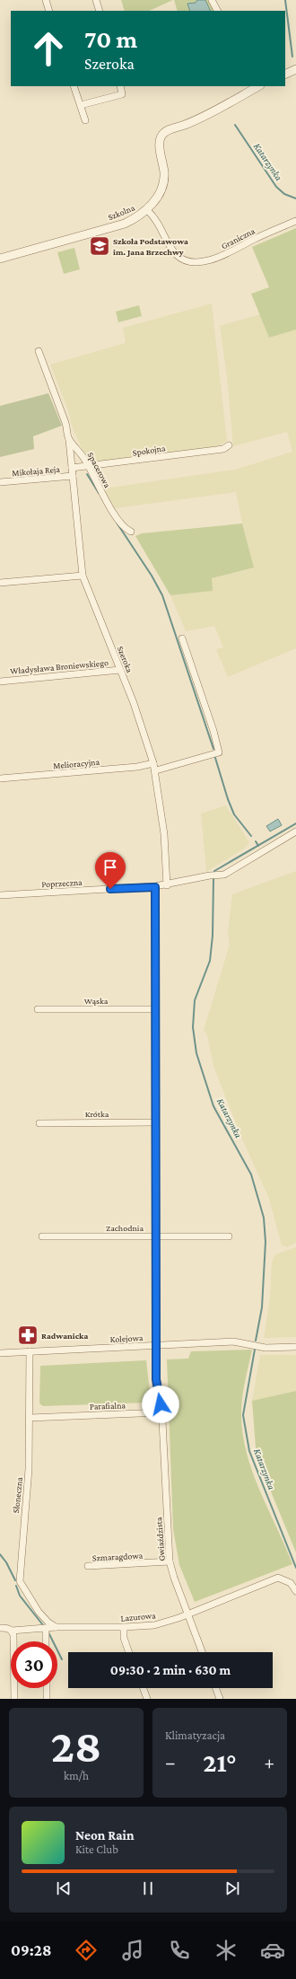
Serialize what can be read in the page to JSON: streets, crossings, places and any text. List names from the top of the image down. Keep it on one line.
{"streets":{"street":["Szkolna","Graniczna","Spokojna","Spacerowa","Mikołaja Reja","Szeroka","Władysława Broniewskiego","Melioracyjna","Poprzeczna","Wąska","Krótka","Zachodnia","Kolejowa","Parafialna","Słoneczna","Gwiaździsta","Szmaragdowa","Lazurowa"]},"crossings":[["Szkolna","Graniczna"],["Spokojna","Spacerowa"],["Spokojna","Szeroka"],["Spacerowa","Szeroka"],["Mikołaja Reja","Szeroka"],["Szeroka","Władysława Broniewskiego"],["Szeroka","Melioracyjna"],["Szeroka","Poprzeczna"],["Kolejowa","Słoneczna"],["Parafialna","Słoneczna"],["Parafialna","Gwiaździsta"],["Słoneczna","Lazurowa"],["Gwiaździsta","Szmaragdowa"],["Gwiaździsta","Lazurowa"]],"water":["Katarzynka"],"places":{"school or university":["Szkoła Podstawowa im. Jana Brzechwy"],"pharmacy":["Radwanicka"]},"page":{"turn":["70 m","Szeroka"],"limit":"30","trip":"09:30 · 2 min · 630 m","tile":[["28","km/h"],"Klimatyzacja"],"heat":["−","21°","+"],"song":["Neon Rain","Kite Club"],"tabs":"09:28"}}
